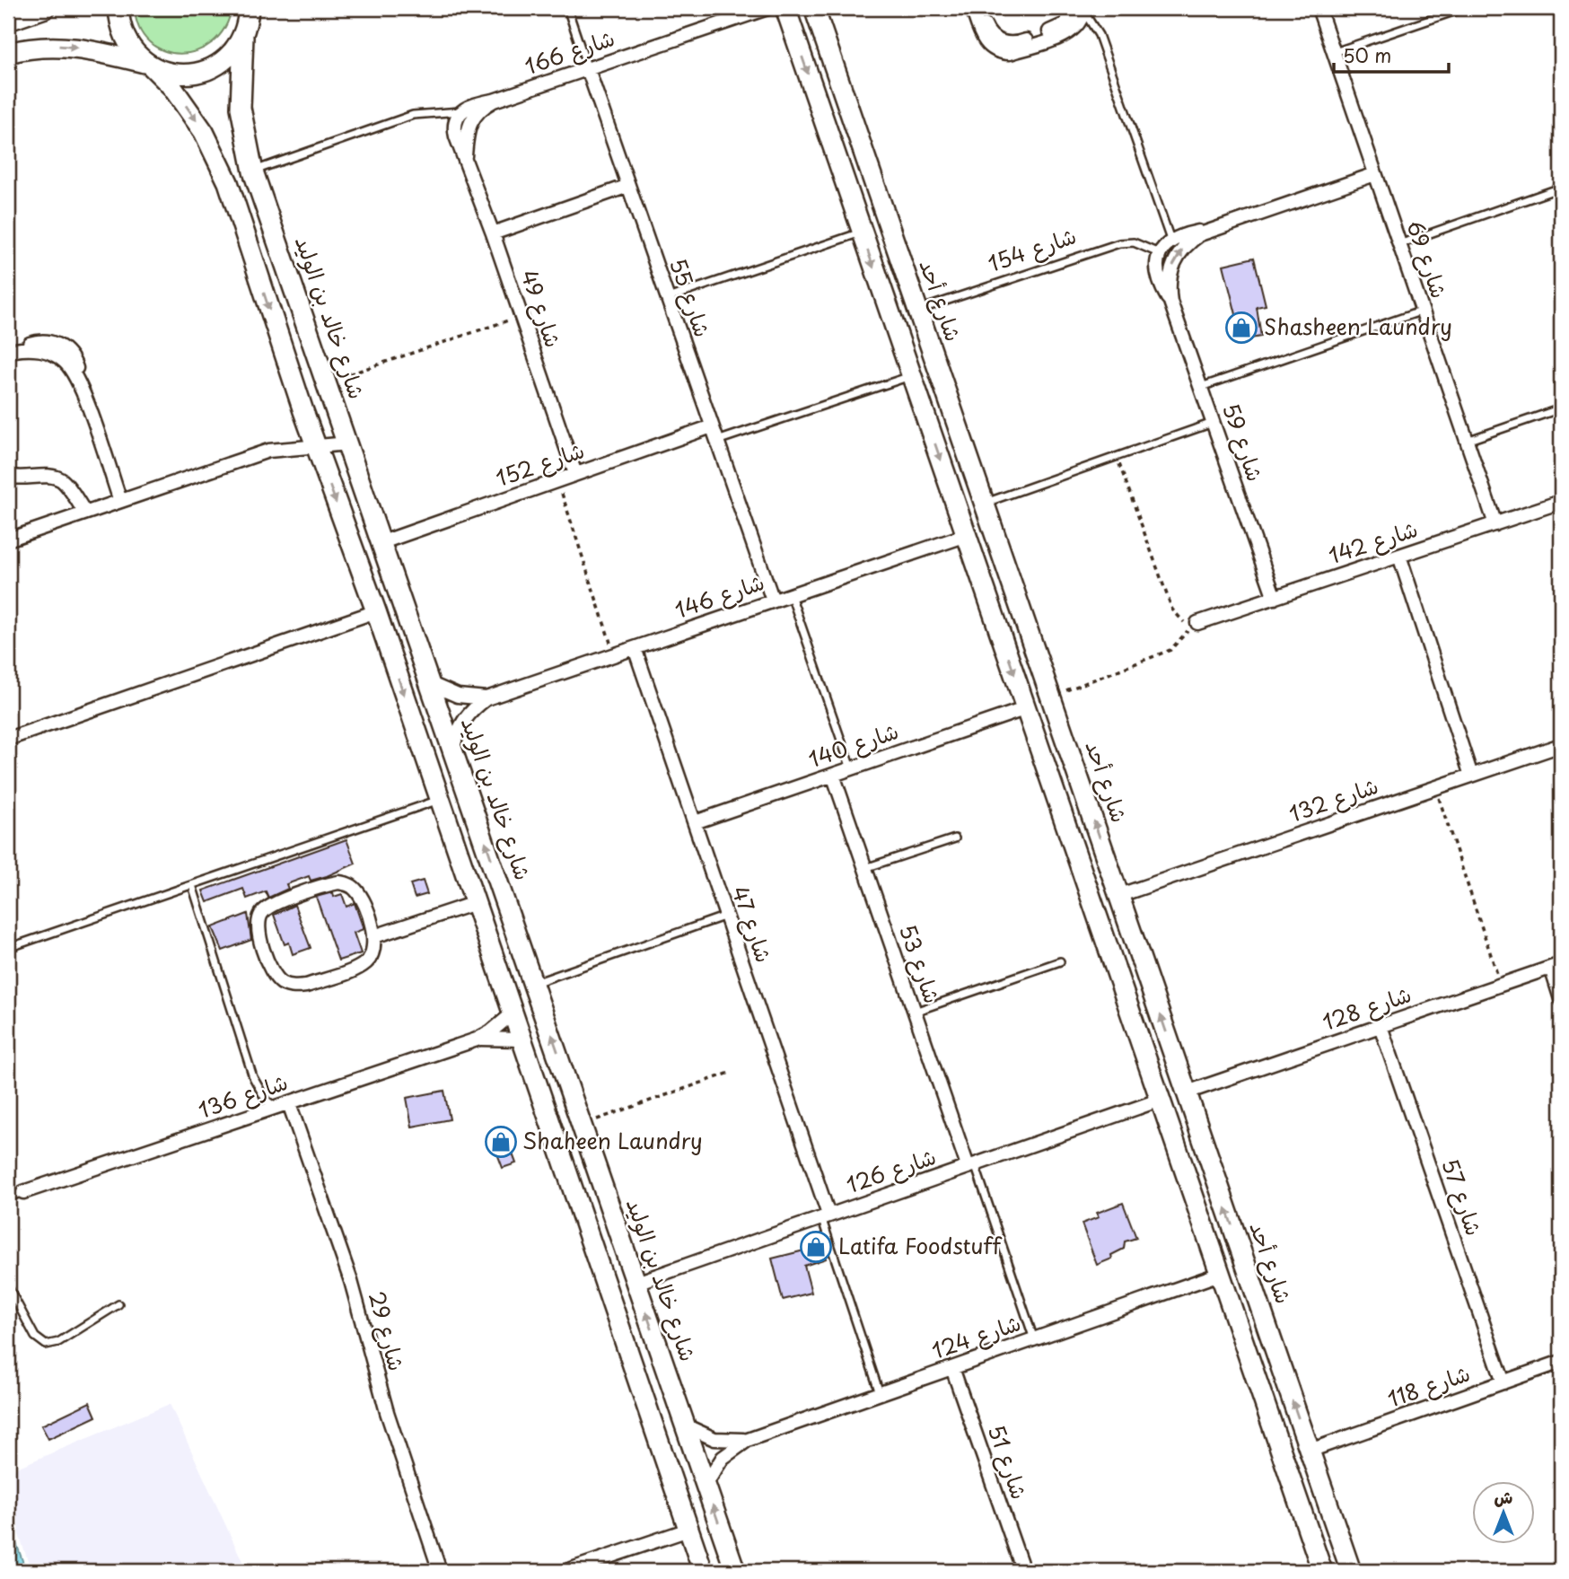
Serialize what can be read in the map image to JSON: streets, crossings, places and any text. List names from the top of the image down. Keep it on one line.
{"streets":{"main road":["شارع أحد","شارع خالد بن الوليد"],"street":["شارع 166","شارع 69","شارع 55","شارع 49","شارع 59","شارع 152","شارع 142","شارع 146","شارع 140","شارع 132","شارع 47","شارع 53","شارع 128","شارع 136","شارع 126","شارع 57","شارع 29","شارع 124","شارع 118","شارع 51"],"lane":["شارع 154"]},"crossings":[["شارع 166","شارع 55"],["شارع 166","شارع 49"],["شارع 154","شارع أحد"],["شارع 154","شارع 59"],["شارع 69","شارع 142"],["شارع 55","شارع 152"],["شارع 55","شارع 146"],["شارع أحد","شارع 132"],["شارع أحد","شارع 128"],["شارع أحد","شارع 118"],["شارع 49","شارع 152"],["شارع خالد بن الوليد","شارع 152"],["شارع خالد بن الوليد","شارع 146"],["شارع خالد بن الوليد","شارع 126"],["شارع خالد بن الوليد","شارع 124"],["شارع 59","شارع 142"],["شارع 146","شارع 47"],["شارع 140","شارع 47"],["شارع 140","شارع 53"],["شارع 47","شارع 126"],["شارع 53","شارع 126"],["شارع 128","شارع 57"],["شارع 136","شارع 29"],["شارع 57","شارع 118"],["شارع 124","شارع 51"]],"places":{"shop":["Shasheen Laundry","Shaheen Laundry","Latifa Foodstuff"]},"scale_bar":"50 m","north":"top"}
